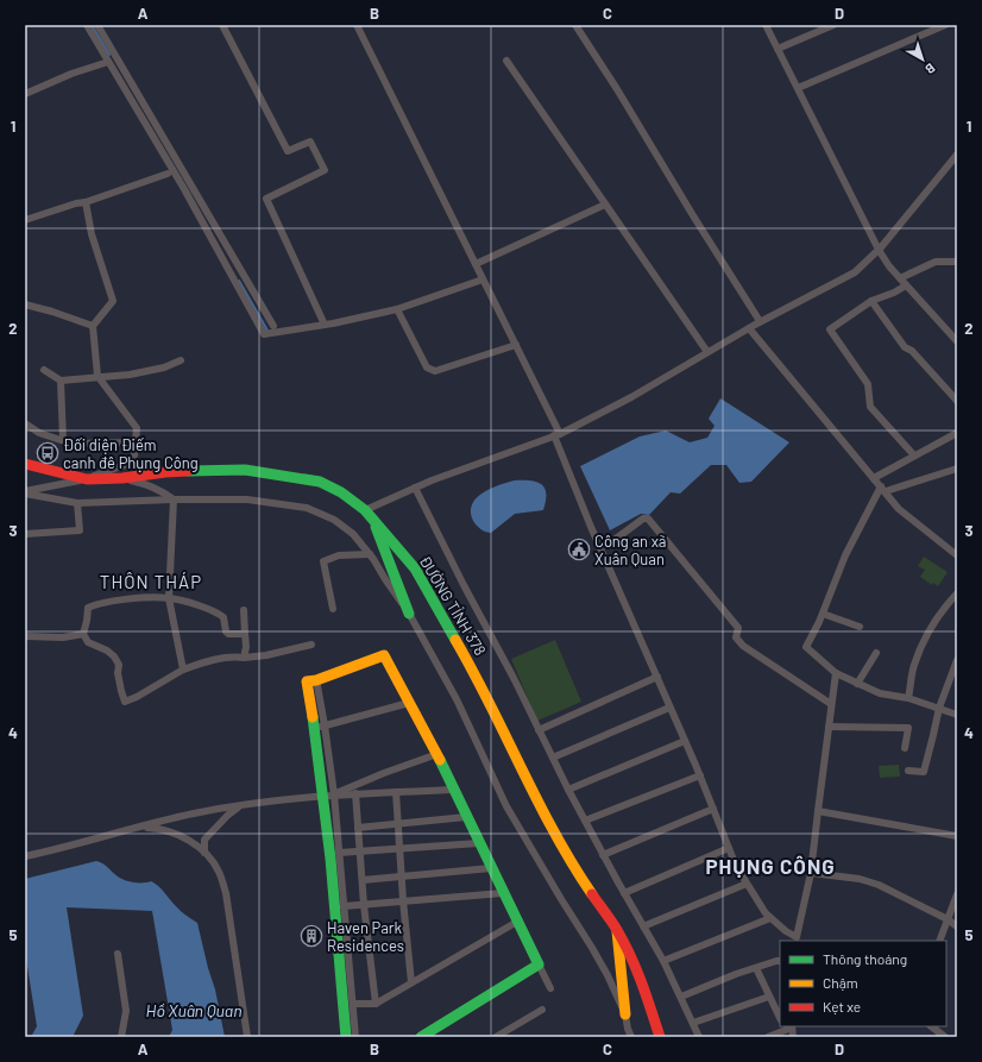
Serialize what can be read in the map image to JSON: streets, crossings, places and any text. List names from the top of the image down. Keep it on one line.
{"streets":{"main road":["ĐƯỜNG TỈNH 378"]},"districts":["THÔN THÁP","PHỤNG CÔNG"],"water":["Hồ Xuân Quan"],"places":{"bus stop":["Đối diện Điếm canh đê Phụng Công"],"public building":["Công an xã Xuân Quan"],"building":["Haven Park Residences"]},"legend":["Thông thoáng","Chậm","Kẹt xe"],"north":"bottom right","grid":{"columns":["A","B","C","D"],"rows":["1","2","3","4","5"]}}
